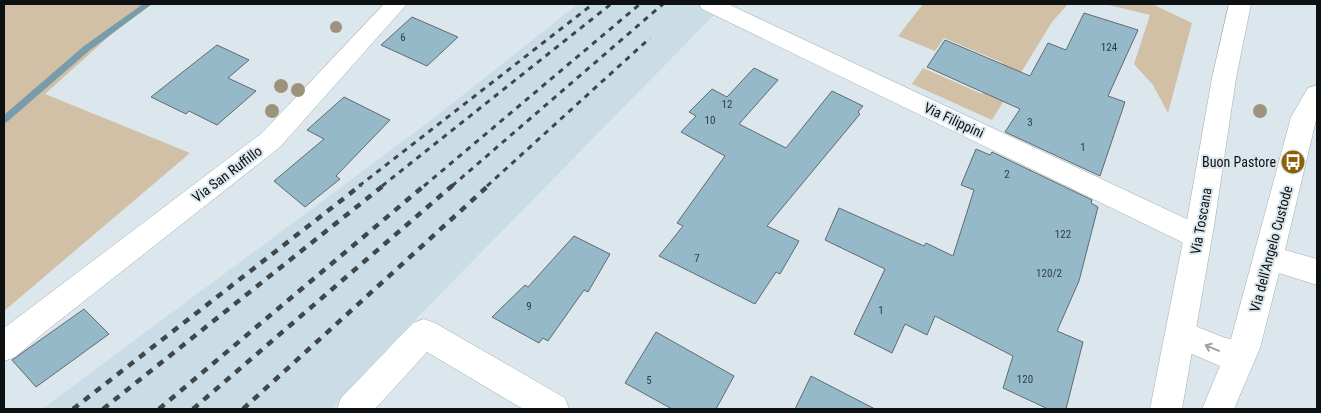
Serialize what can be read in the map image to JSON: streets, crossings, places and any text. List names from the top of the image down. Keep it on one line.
{"streets":{"street":["Via Filippini","Via San Ruffillo","Via Toscana","Via dell'Angelo Custode"]},"crossings":[["Via Filippini","Via Toscana"]],"places":{"bus stop":["Buon Pastore"]},"house_numbers":["6","124","12","10","3","1","2","122","7","120/2","9","1","120","5"]}
